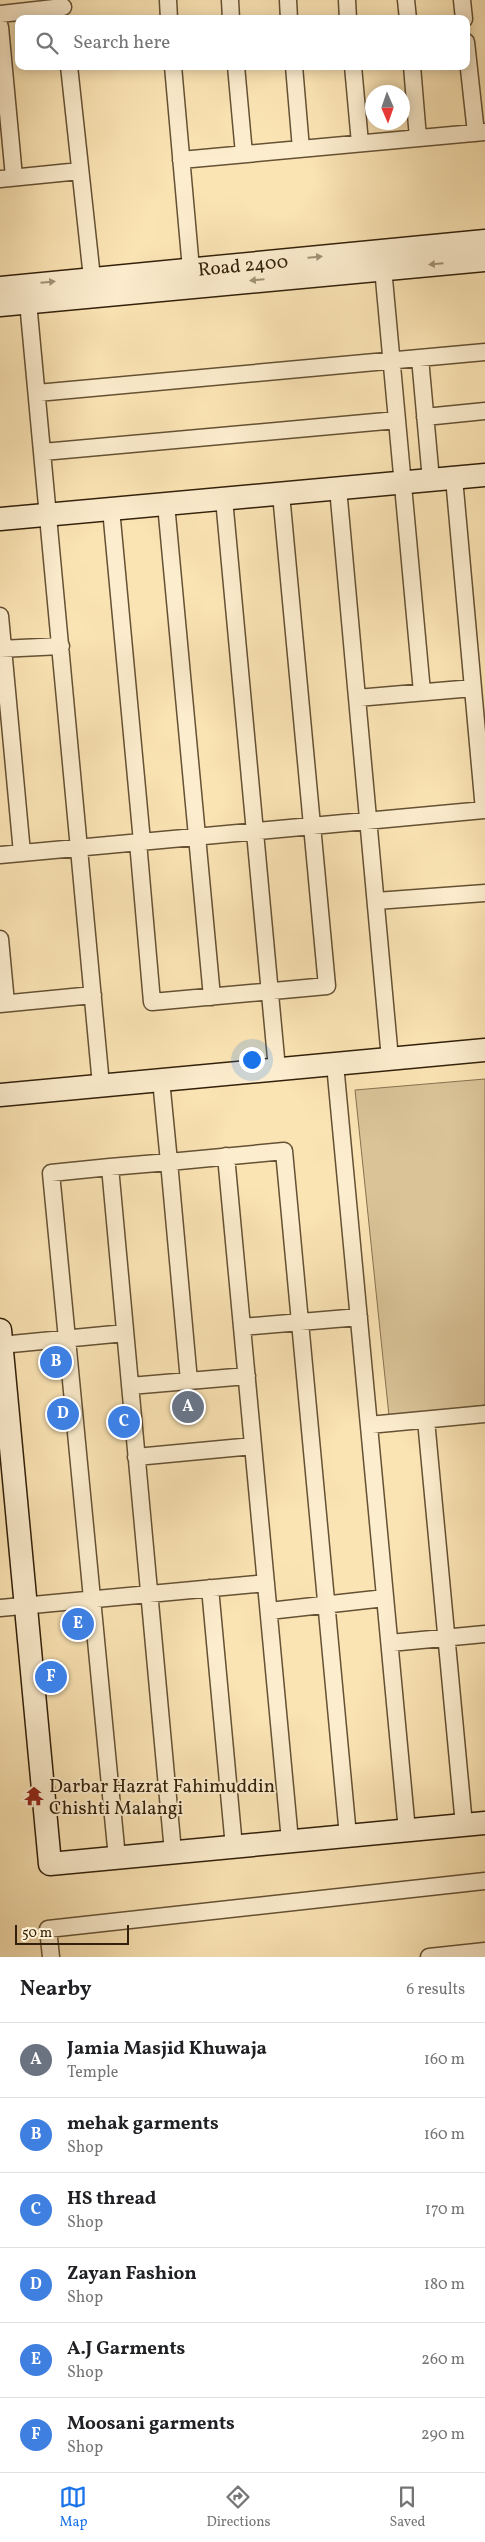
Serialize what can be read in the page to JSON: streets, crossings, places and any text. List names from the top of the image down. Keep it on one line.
{"streets":{"street":["Road 2400"]},"places":{"temple":["Darbar Hazrat Fahimuddin Chishti Malangi"]},"scale_bar":"50 m","north":"bottom","page":{"search":"Search here","pins":["B","A","D","C","E","F"],"scale":"50 m","heading":["Nearby","6 results"],"list":[{"mark":"A","name":"Jamia Masjid Khuwaja","note":"Temple","value":"160 m"},{"mark":"B","name":"mehak garments","note":"Shop","value":"160 m"},{"mark":"C","name":"HS thread","note":"Shop","value":"170 m"},{"mark":"D","name":"Zayan Fashion","note":"Shop","value":"180 m"},{"mark":"E","name":"A.J Garments","note":"Shop","value":"260 m"},{"mark":"F","name":"Moosani garments","note":"Shop","value":"290 m"}],"nav":["Map","Directions","Saved"]}}
